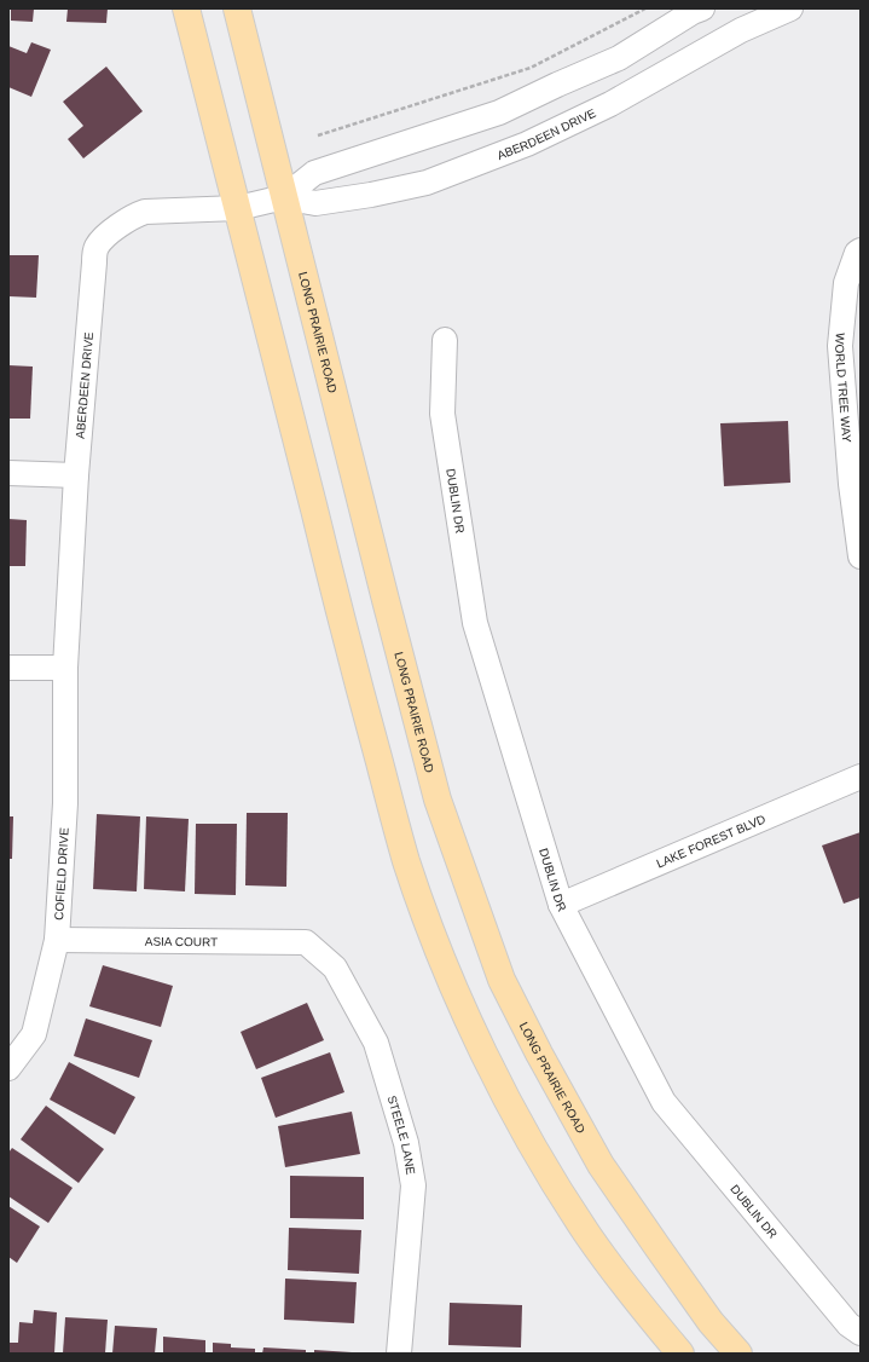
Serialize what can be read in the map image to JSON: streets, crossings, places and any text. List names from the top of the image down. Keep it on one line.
{"streets":{"main road":["LONG PRAIRIE ROAD"],"street":["ABERDEEN DRIVE","WORLD TREE WAY","DUBLIN DR","LAKE FOREST BLVD","COFIELD DRIVE","ASIA COURT","STEELE LANE"]},"crossings":[["ABERDEEN DRIVE","LONG PRAIRIE ROAD"],["ABERDEEN DRIVE","COFIELD DRIVE"],["DUBLIN DR","LAKE FOREST BLVD"],["COFIELD DRIVE","ASIA COURT"],["ASIA COURT","STEELE LANE"]]}
